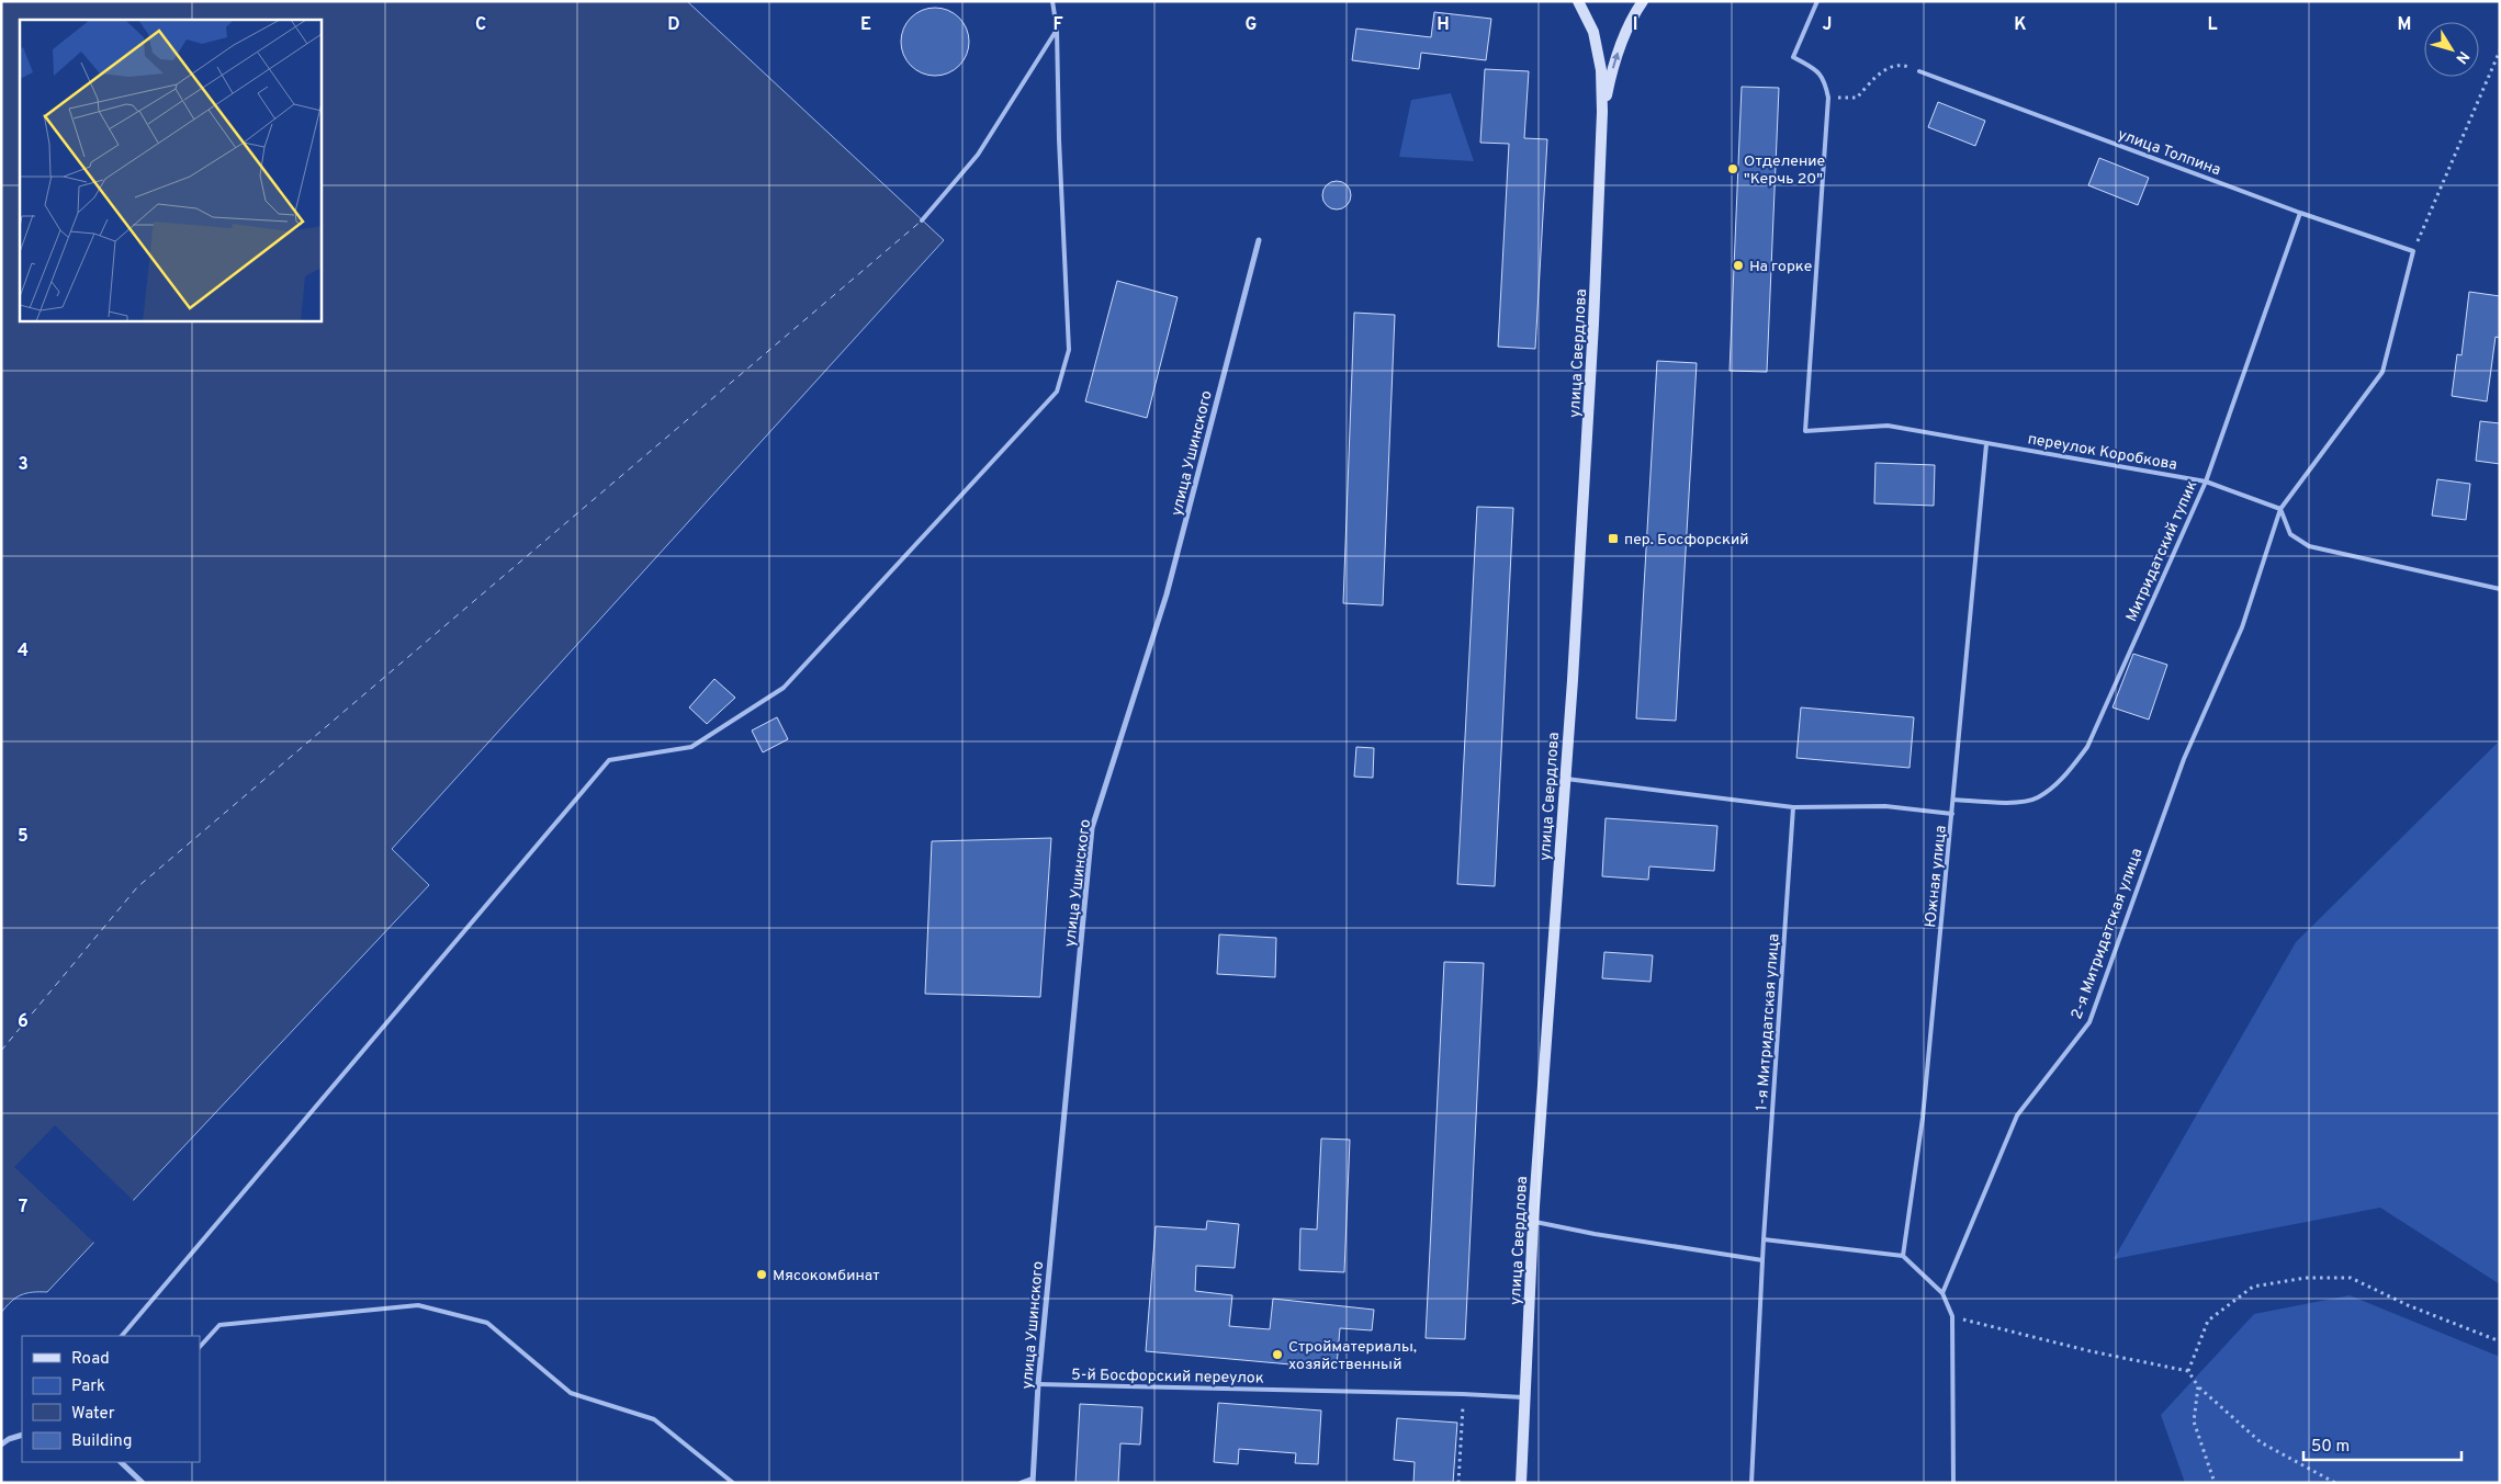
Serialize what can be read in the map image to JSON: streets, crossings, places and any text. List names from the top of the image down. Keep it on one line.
{"streets":{"main road":["улица Свердлова"],"street":["улица Ушинского"],"lane":["улица Толпина","переулок Коробкова","Митридатский тупик","Южная улица","2-я Митридатская улица","1-я Митридатская улица","5-й Босфорский переулок"]},"crossings":[["улица Толпина","Митридатский тупик"],["улица Толпина","2-я Митридатская улица"],["улица Свердлова","5-й Босфорский переулок"],["переулок Коробкова","Митридатский тупик"],["переулок Коробкова","Южная улица"],["переулок Коробкова","2-я Митридатская улица"],["улица Ушинского","5-й Босфорский переулок"],["Митридатский тупик","Южная улица"]],"places":{"other":["Отделение \"Керчь 20\"","На горке","Мясокомбинат","Стройматериалы, хозяйственный"],"transit":["пер. Босфорский"]},"legend":["Road","Park","Water","Building"],"scale_bar":"50 m","north":"bottom right","grid":{"columns":["C","D","E","F","G","H","I","J","K","L","M"],"rows":["3","4","5","6","7"]}}
